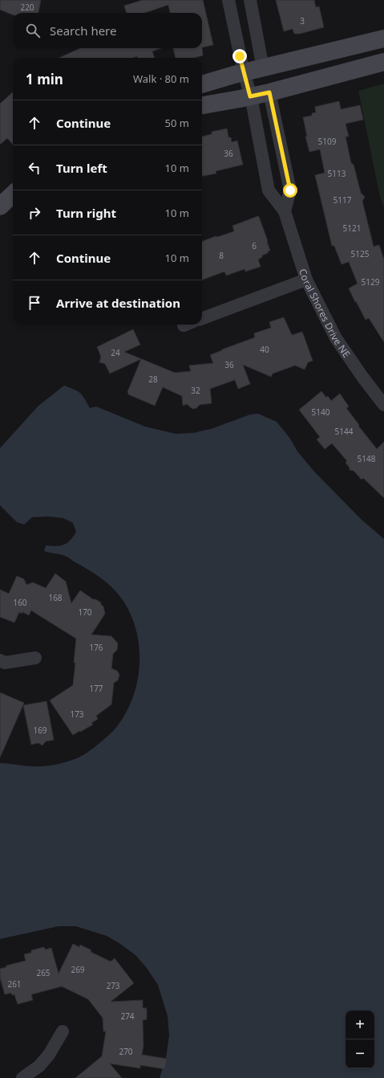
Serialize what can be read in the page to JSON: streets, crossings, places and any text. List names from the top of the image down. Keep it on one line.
{"streets":{"street":["Coral Shores Drive NE"]},"house_numbers":["220","3","5109","36","5113","5117","5121","6","5125","8","5129","40","24","36","28","32","5140","5144","5148","168","160","170","176","177","173","169","269","265","261","273","274","270"],"page":{"search":"Search here","heading":["1 min","Walk · 80 m"],"list":[["Continue","50 m"],["Turn left","10 m"],["Turn right","10 m"],["Continue","10 m"],"Arrive at destination"],"map_buttons":["+","−"]}}
